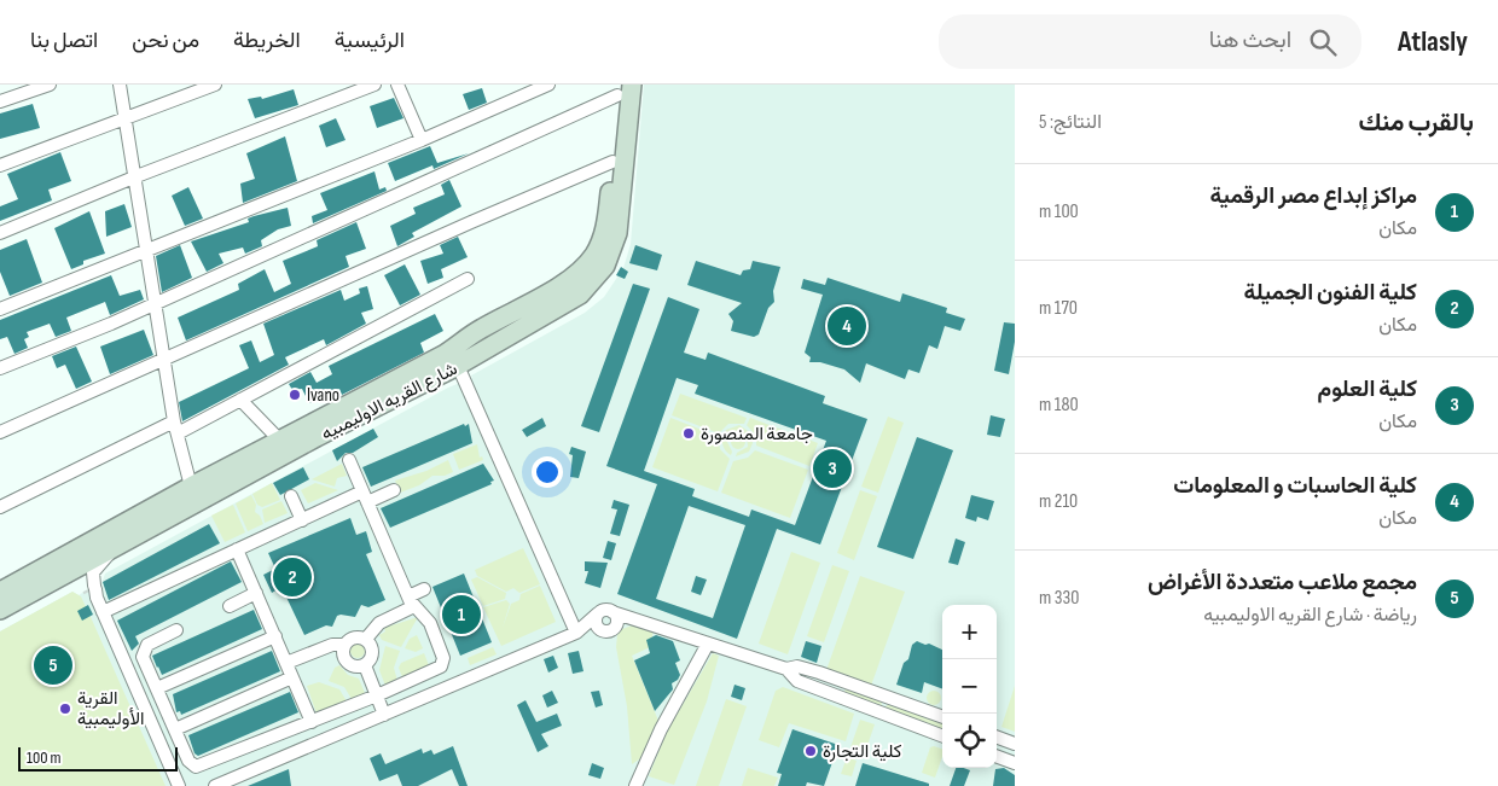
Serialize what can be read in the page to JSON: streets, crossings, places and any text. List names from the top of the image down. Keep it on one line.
{"streets":{"main road":["شارع القريه الاوليمبيه"]},"places":["Ivano","جامعة المنصورة","القرية الأوليمبية","كلية التجارة"],"scale_bar":"100 m","page":{"header":"Atlasly","search":"ابحث هنا","nav":["الرئيسية","الخريطة","من نحن","اتصل بنا"],"heading":["بالقرب منك","النتائج: 5"],"list":[{"mark":"1","name":"مراكز إبداع مصر الرقمية","note":"مكان","value":"100 m"},{"mark":"2","name":"كلية الفنون الجميلة","note":"مكان","value":"170 m"},{"mark":"3","name":"كلية العلوم","note":"مكان","value":"180 m"},{"mark":"4","name":"كلية الحاسبات و المعلومات","note":"مكان","value":"210 m"},{"mark":"5","name":"مجمع ملاعب متعددة الأغراض","note":"رياضة · شارع القريه الاوليمبيه","value":"330 m"}],"pins":["4","3","2","1","5"],"map_buttons":["+","−"],"scale":"100 m"}}
